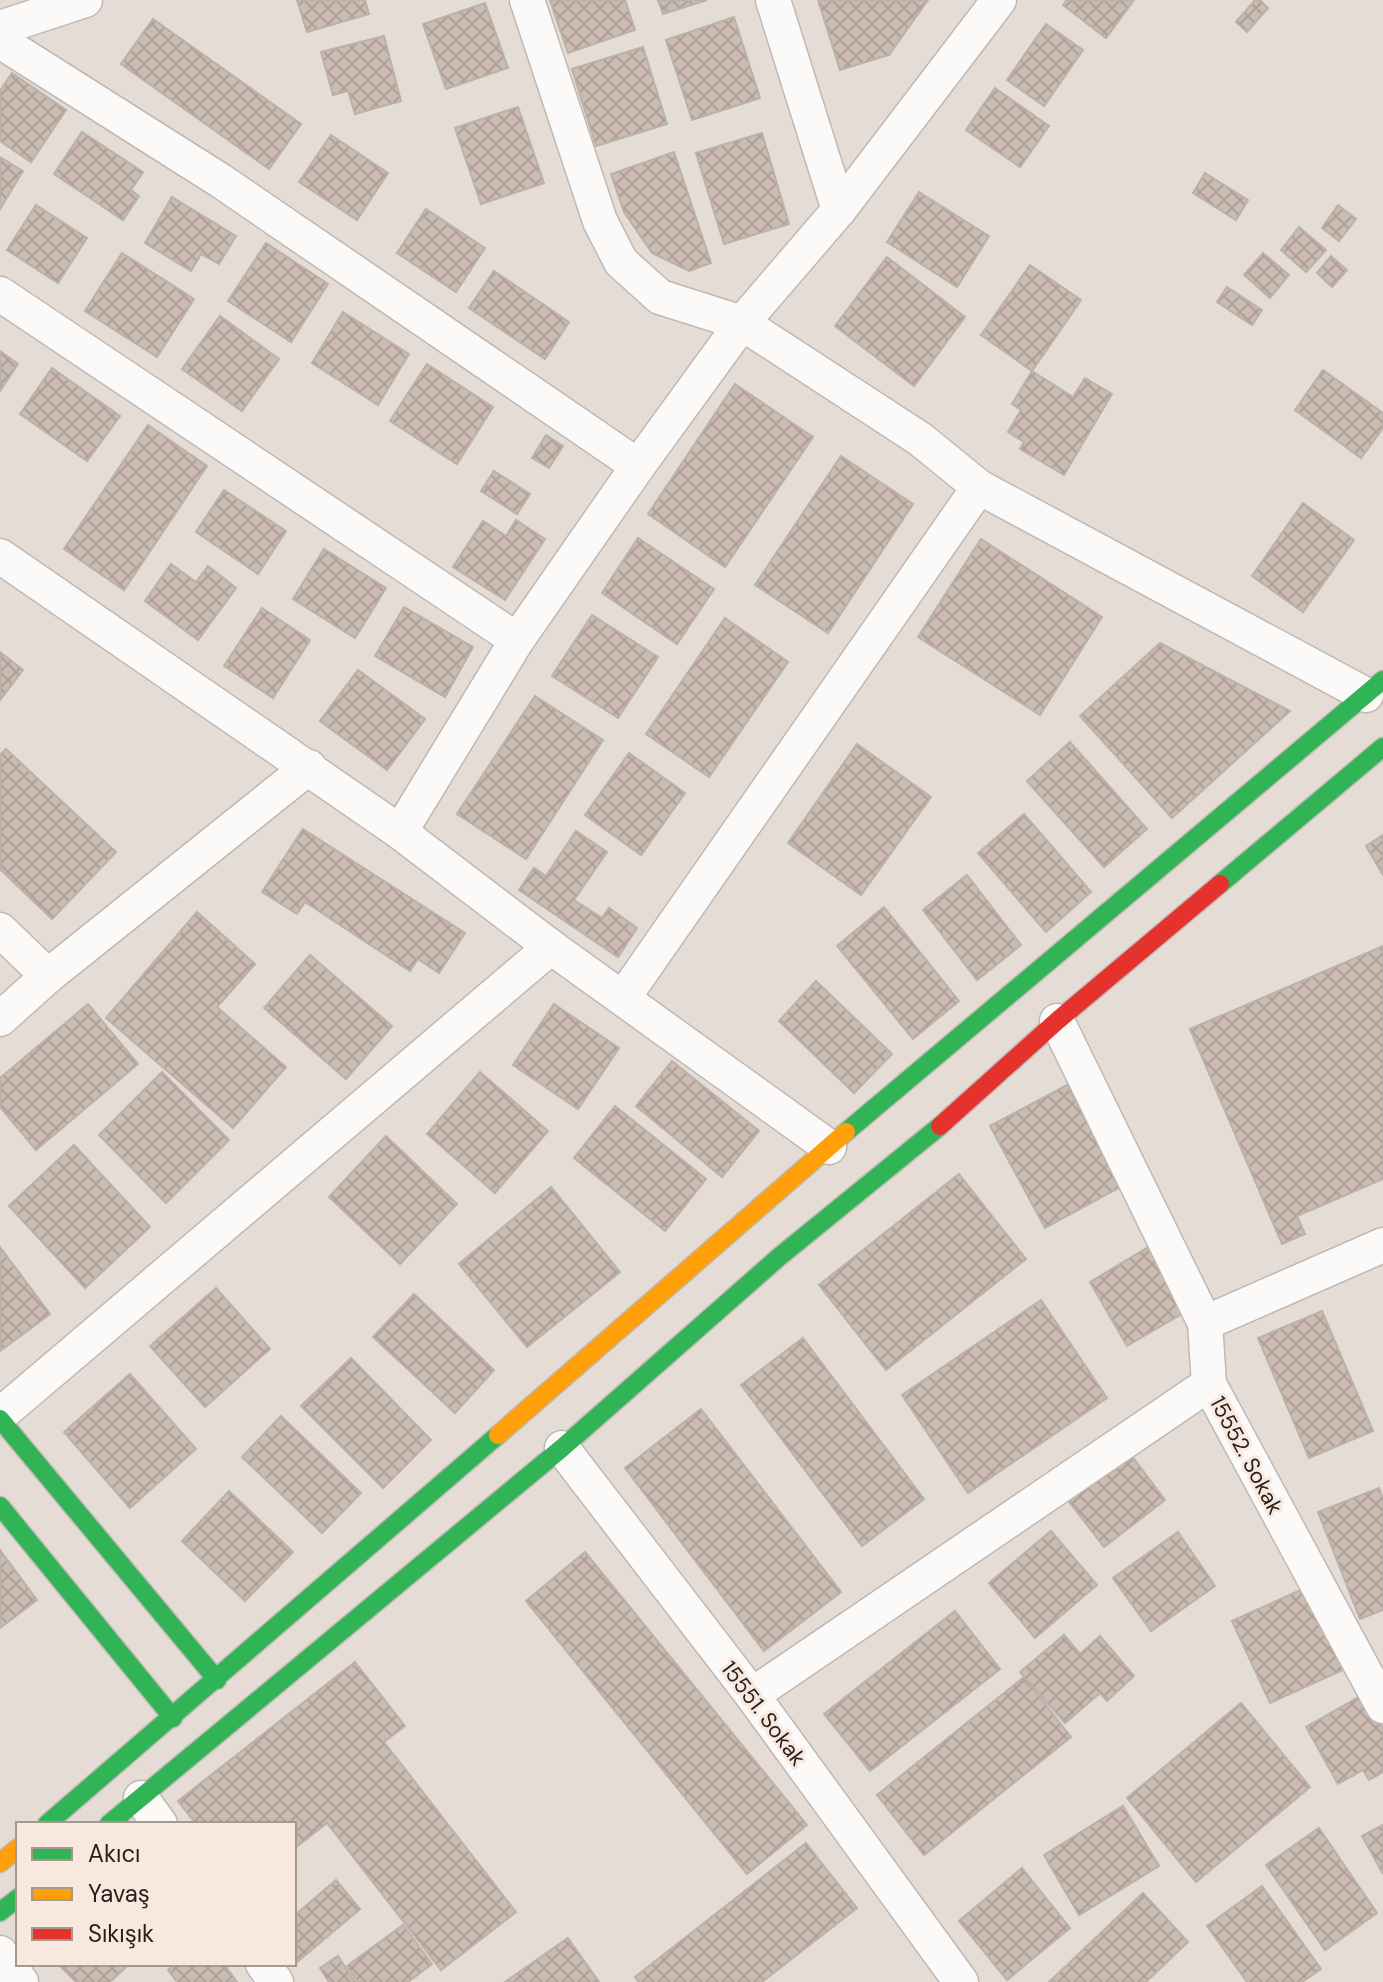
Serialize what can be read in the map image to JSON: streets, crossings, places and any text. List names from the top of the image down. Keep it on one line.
{"streets":{"street":["15552. Sokak","15551. Sokak"]},"legend":["Akıcı","Yavaş","Sıkışık"]}
